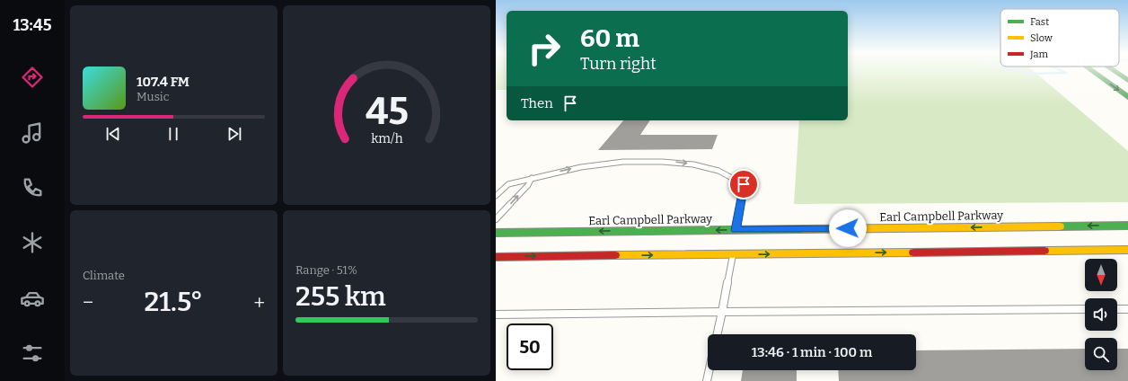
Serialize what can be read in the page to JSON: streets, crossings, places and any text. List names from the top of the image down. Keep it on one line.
{"streets":{"main road":["Earl Campbell Parkway"]},"legend":["Fast","Slow","Jam"],"north":"bottom","page":{"tabs":"13:45","turn":["60 m","Turn right"],"song":["107.4 FM","Music"],"then":"Then","tile":["Climate",["Range · 51%","255 km"]],"heat":["−","21.5°","+"],"limit":"50","trip":"13:46 · 1 min · 100 m","gauge":["45","km/h"]}}
